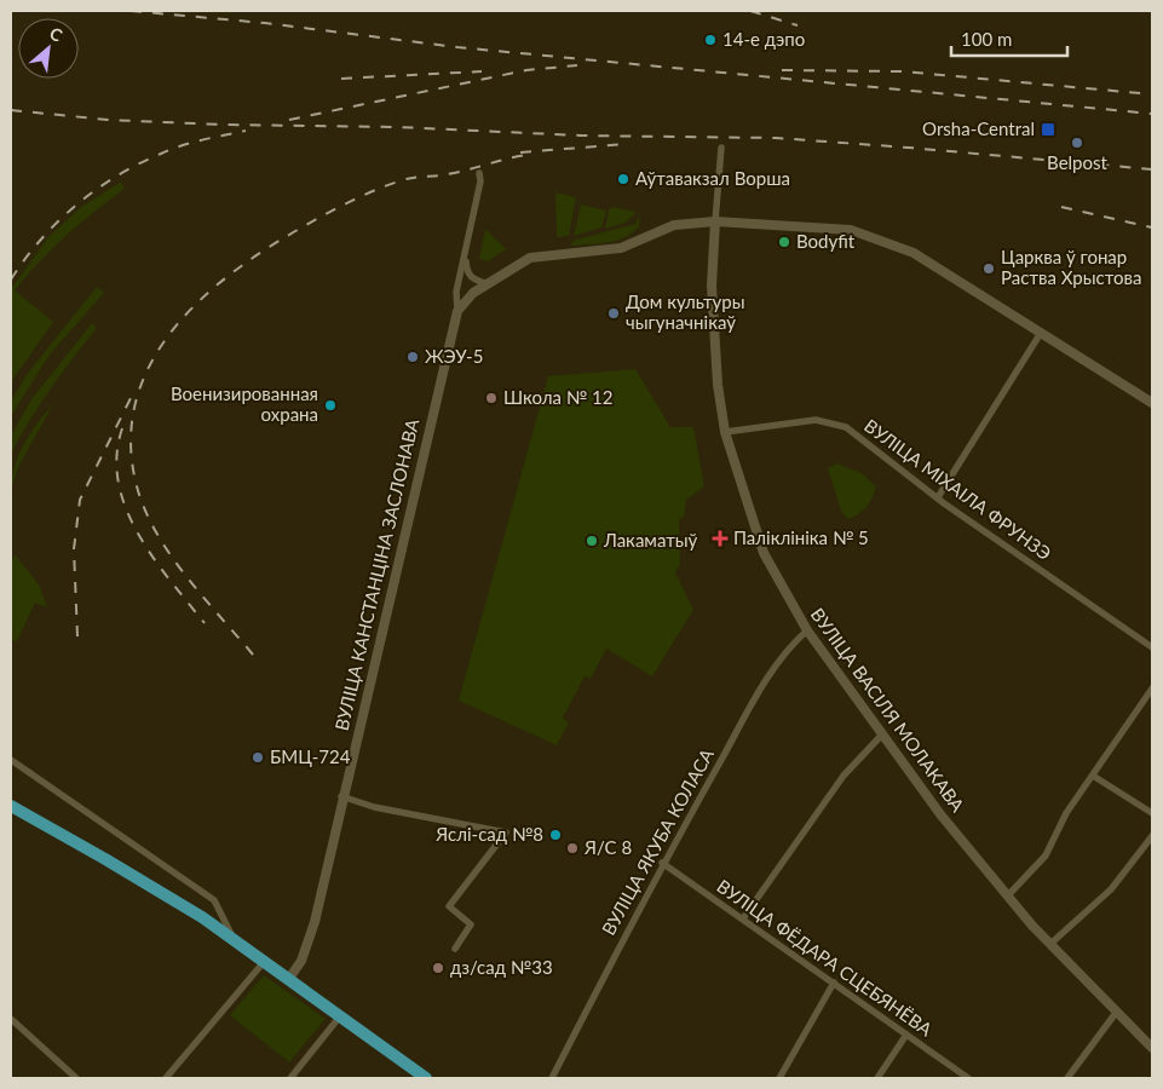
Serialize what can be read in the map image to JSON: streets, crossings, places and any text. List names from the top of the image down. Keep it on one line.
{"streets":{"street":["ВУЛІЦА МІХАІЛА ФРУНЗЭ","ВУЛІЦА КАНСТАНЦІНА ЗАСЛОНАВА","ВУЛІЦА ВАСІЛЯ МОЛАКАВА","ВУЛІЦА ЯКУБА КОЛАСА","ВУЛІЦА ФЁДАРА СЦЕБЯНЁВА"]},"crossings":[["ВУЛІЦА МІХАІЛА ФРУНЗЭ","ВУЛІЦА ВАСІЛЯ МОЛАКАВА"],["ВУЛІЦА ВАСІЛЯ МОЛАКАВА","ВУЛІЦА ЯКУБА КОЛАСА"],["ВУЛІЦА ЯКУБА КОЛАСА","ВУЛІЦА ФЁДАРА СЦЕБЯНЁВА"]],"places":{"other":["14-е дэпо","Belpost","Аўтавакзал Ворша","Bodyfit","Царква ў гонар Раства Хрыстова","Дом культуры чыгуначнікаў","ЖЭУ-5","Школа № 12","Военизированная охрана","Лакаматыў","БМЦ-724","Яслі-сад №8","Я/С 8","дз/сад №33"],"transit":["Orsha-Central"],"health":["Паліклініка № 5"]},"scale_bar":"100 m","north":"top right"}
